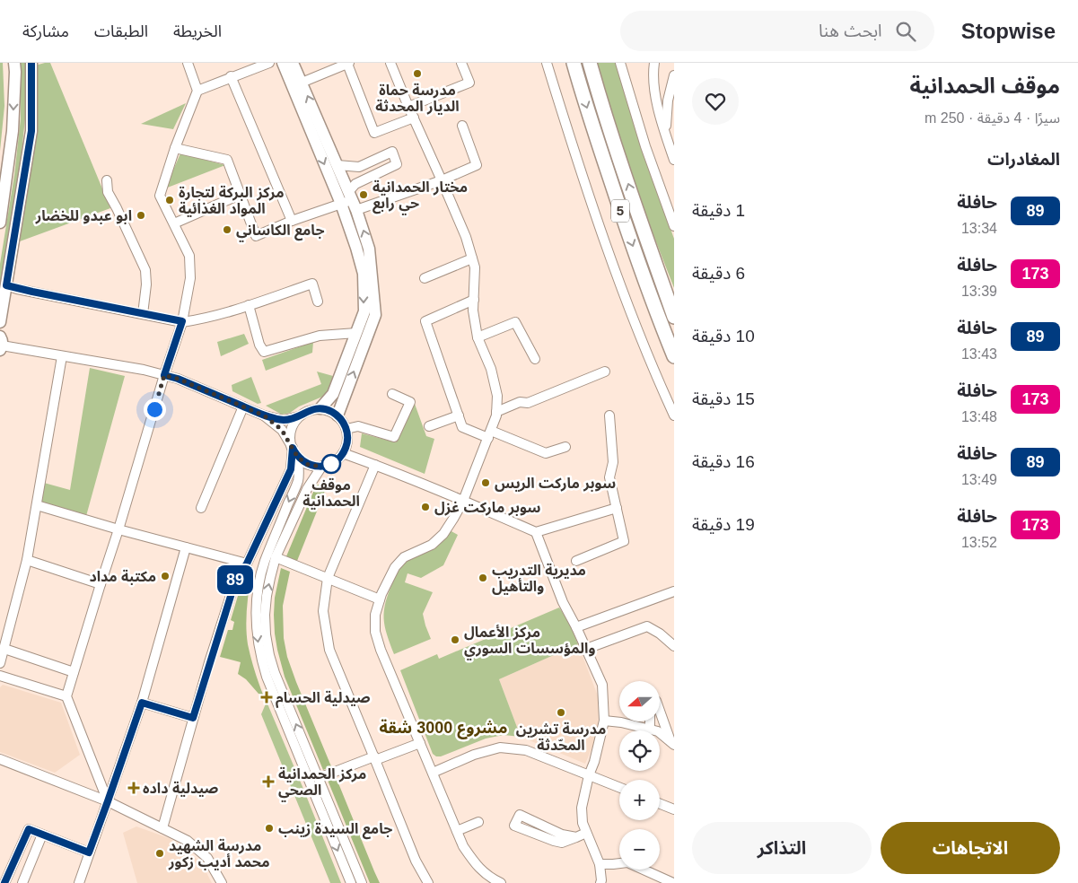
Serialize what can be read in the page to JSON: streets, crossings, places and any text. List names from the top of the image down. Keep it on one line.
{"streets":{"highway":["5"]},"districts":["مشروع 3000 شقة"],"places":{"other":["مدرسة حماة الديار المحدثة","مختار الحمدانية حي رابع","مركز البركة لتجارة المواد الغذائية","ابو عبدو للخضار","جامع الكاساني","موقف الحمدانية","سوبر ماركت الريس","سوبر ماركت غزل","مكتبة مداد","مديرية التدريب والتأهيل","مركز الأعمال والمؤسسات السوري","مدرسة تشرين المحّدثة","جامع السيدة زينب","مدرسة الشهيد محمد أديب زكور"],"health":["صيدلية الحسام","مركز الحمدانية الصحي","صيدلية داده"]},"lines":["bus line 89"],"north":"left","page":{"header":"Stopwise","search":"ابحث هنا","nav":["الخريطة","الطبقات","مشاركة"],"heading":[["موقف الحمدانية","سيرًا · 4 دقيقة · 250 m"],"المغادرات"],"on_map":"89","list":[{"mark":"89","name":"حافلة","note":"13:34","value":"1 دقيقة"},{"mark":"173","name":"حافلة","note":"13:39","value":"6 دقيقة"},{"mark":"89","name":"حافلة","note":"13:43","value":"10 دقيقة"},{"mark":"173","name":"حافلة","note":"13:48","value":"15 دقيقة"},{"mark":"89","name":"حافلة","note":"13:49","value":"16 دقيقة"},{"mark":"173","name":"حافلة","note":"13:52","value":"19 دقيقة"}],"map_buttons":["+","−"],"buttons":["الاتجاهات","التذاكر"]}}
